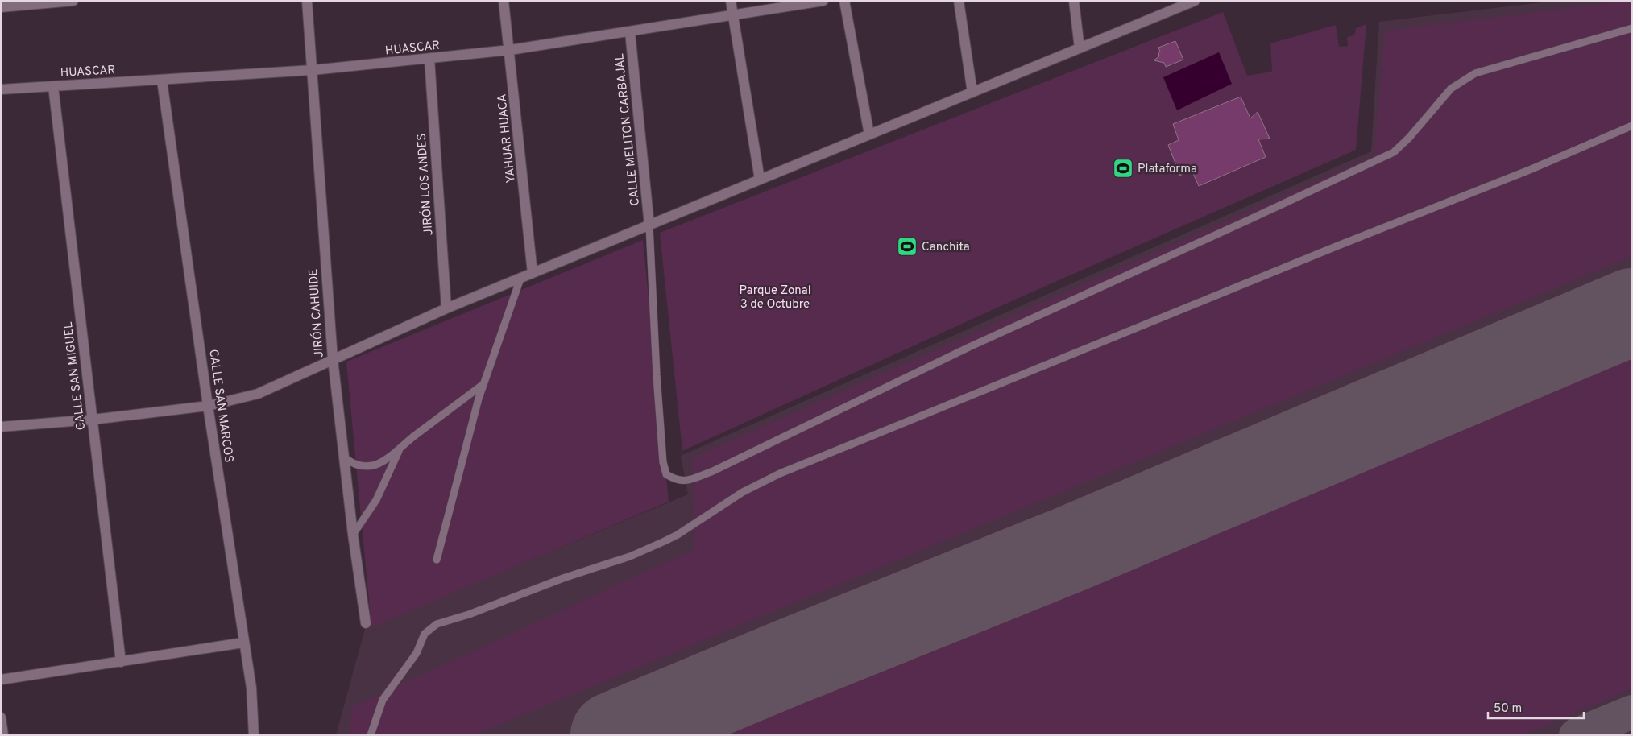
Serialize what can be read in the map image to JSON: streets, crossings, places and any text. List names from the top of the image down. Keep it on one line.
{"streets":{"street":["HUASCAR","CALLE MELITON CARBAJAL","YAHUAR HUACA","JIRÓN LOS ANDES","JIRÓN CAHUIDE","CALLE SAN MIGUEL","CALLE SAN MARCOS"]},"crossings":[["HUASCAR","CALLE MELITON CARBAJAL"],["HUASCAR","YAHUAR HUACA"],["HUASCAR","JIRÓN LOS ANDES"],["HUASCAR","JIRÓN CAHUIDE"],["HUASCAR","CALLE SAN MIGUEL"],["HUASCAR","CALLE SAN MARCOS"]],"parks":["Parque Zonal 3 de Octubre"],"places":{"sports":["Plataforma","Canchita"]},"scale_bar":"50 m"}
